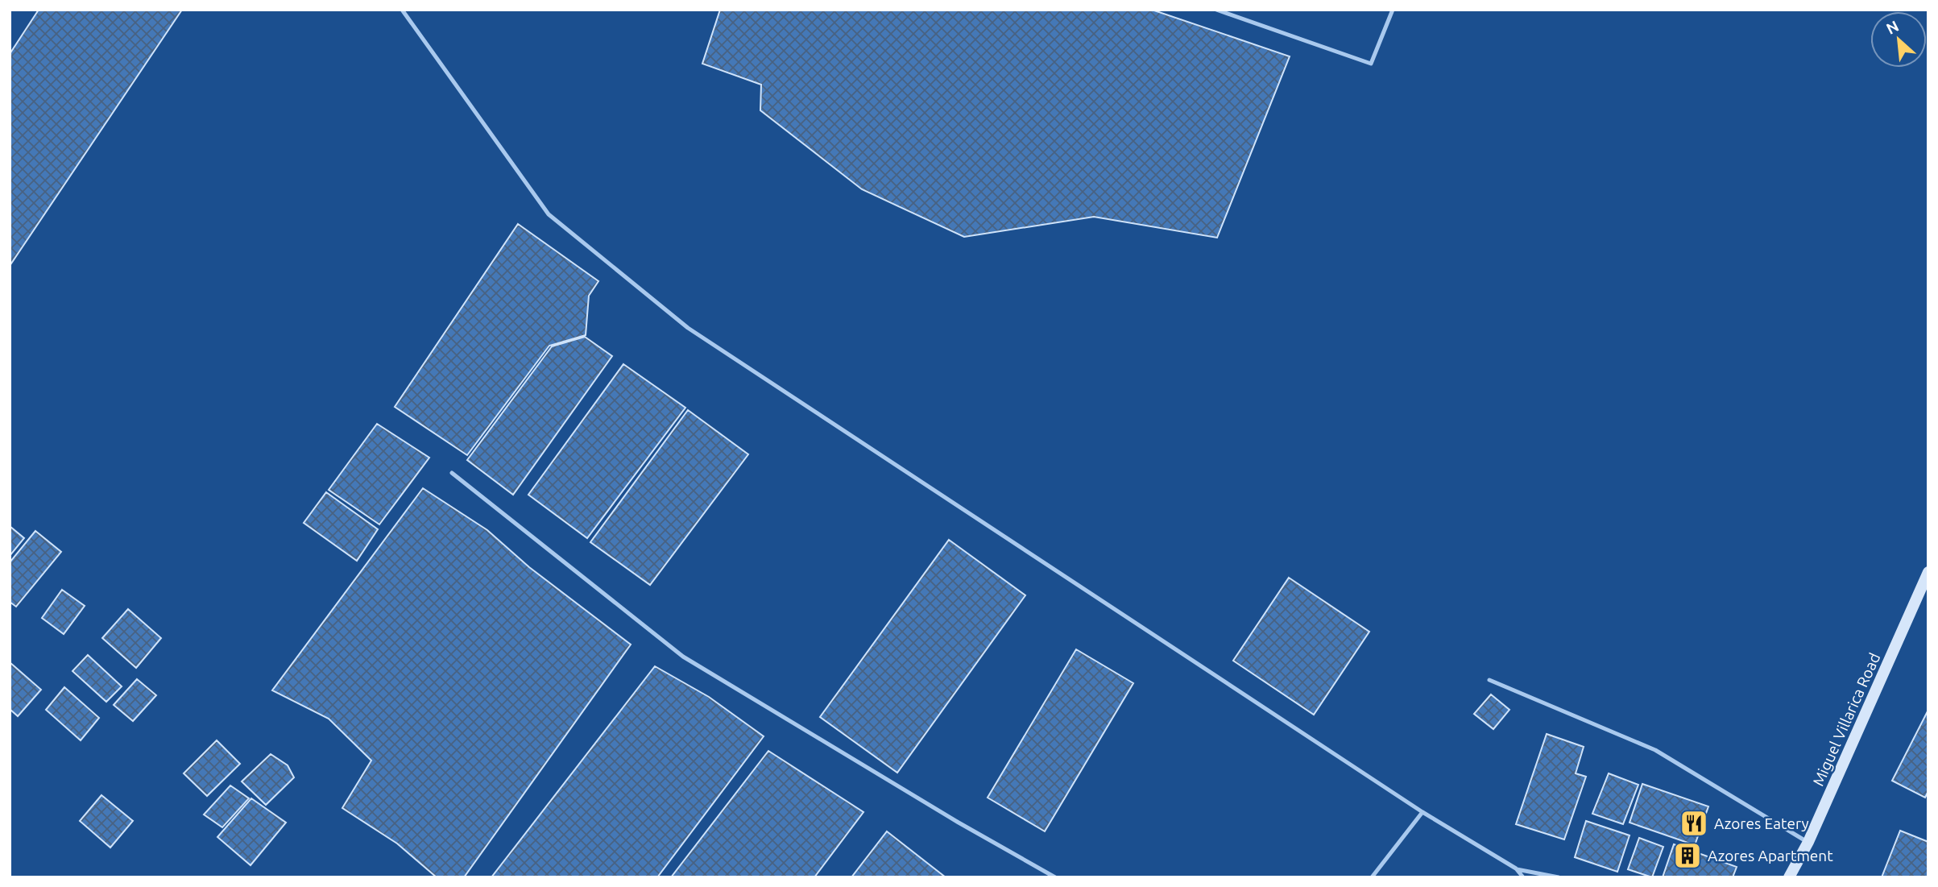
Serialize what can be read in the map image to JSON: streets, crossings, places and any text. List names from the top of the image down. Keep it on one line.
{"streets":{"main road":["Miguel Villarica Road"]},"places":{"restaurant":["Azores Eatery"],"building":["Azores Apartment"]},"north":"top left"}
